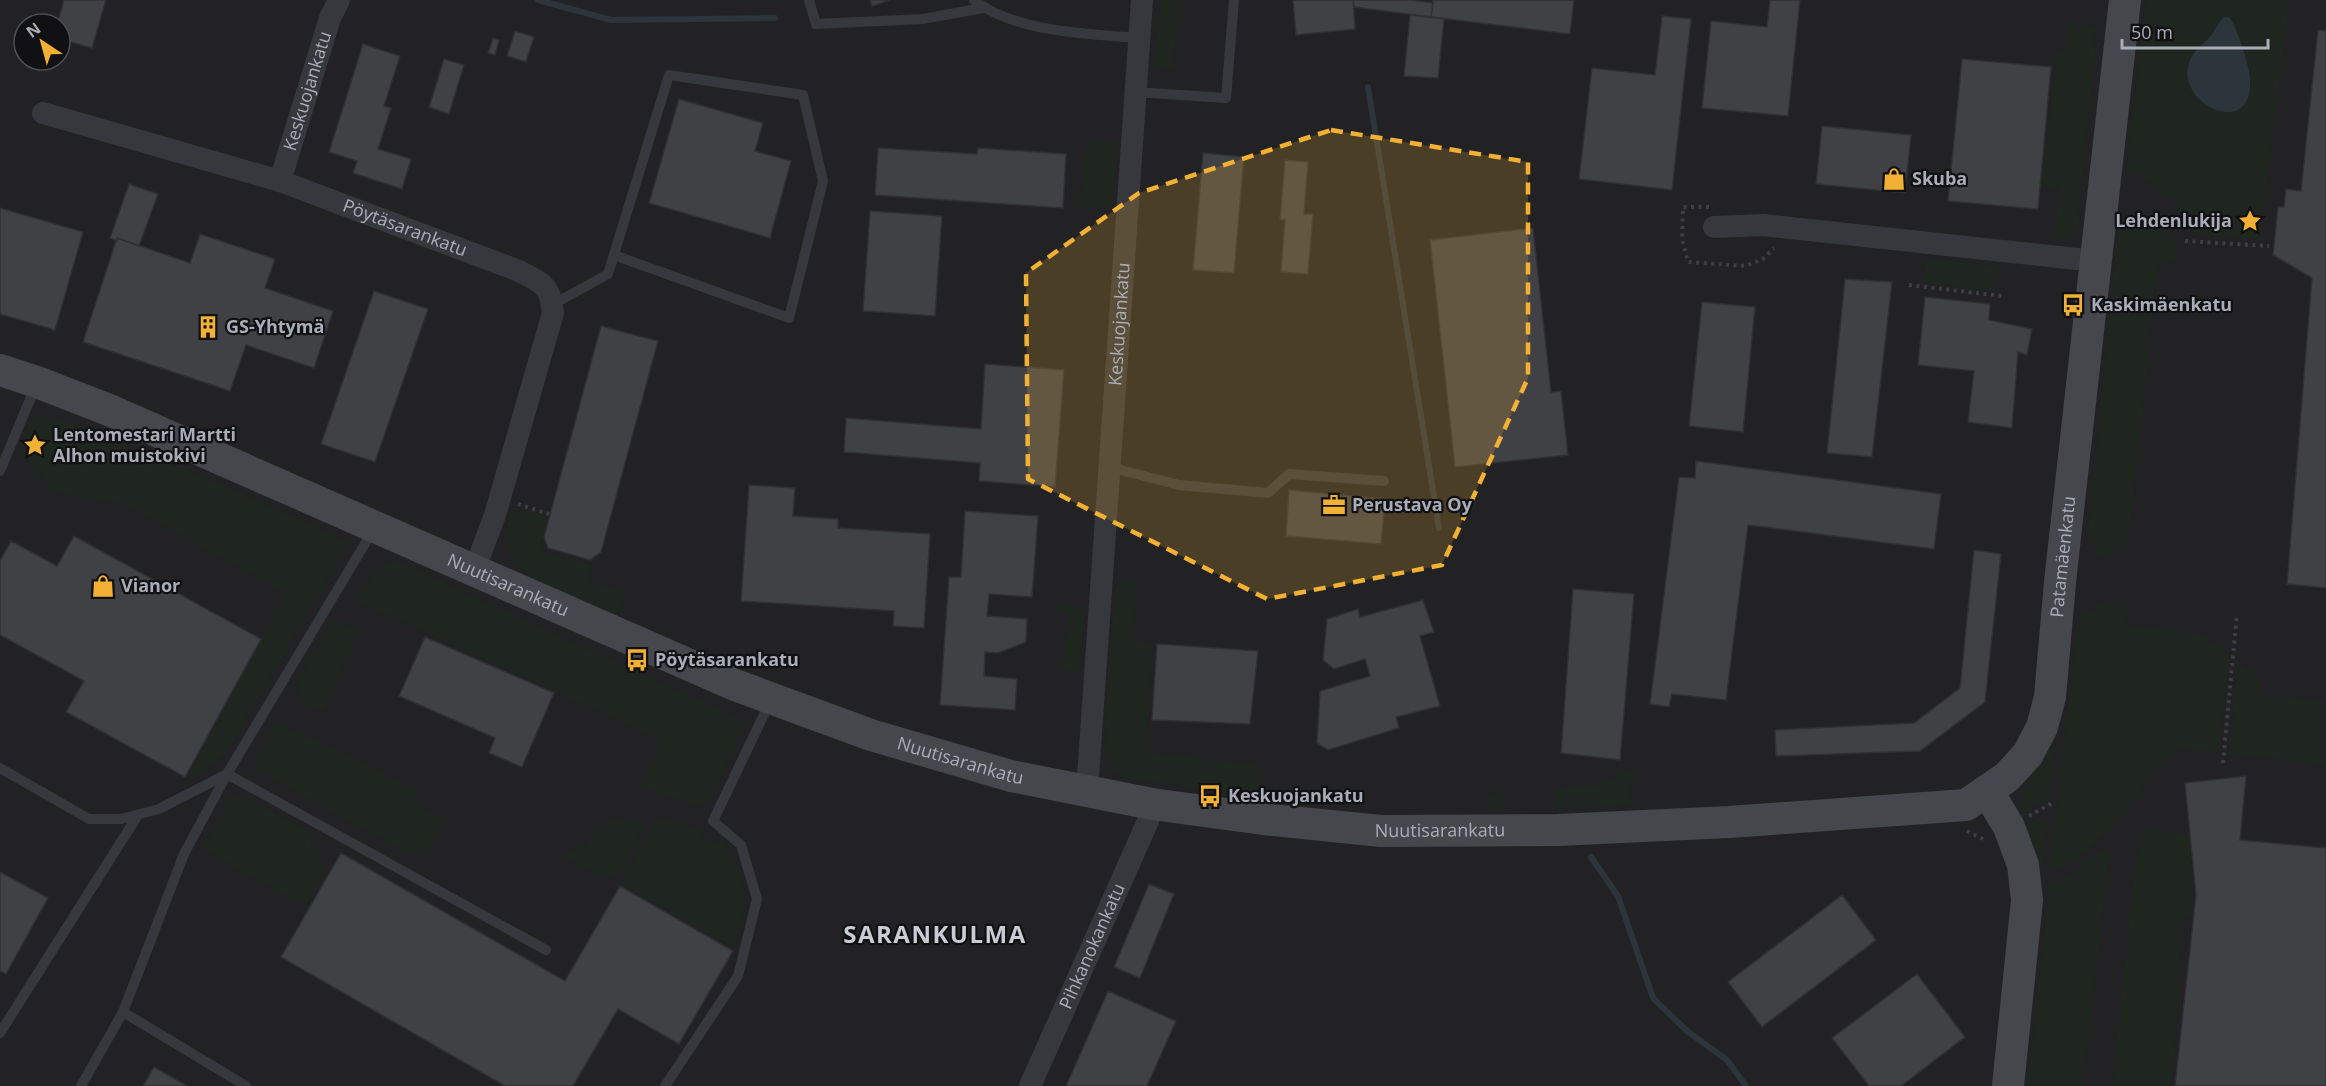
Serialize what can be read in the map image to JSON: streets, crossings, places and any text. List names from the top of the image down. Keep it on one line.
{"streets":{"main road":["Patamäenkatu","Nuutisarankatu"],"street":["Keskuojankatu","Pöytäsarankatu","Pihkanokankatu"]},"crossings":[["Keskuojankatu","Pöytäsarankatu"],["Keskuojankatu","Nuutisarankatu"],["Patamäenkatu","Nuutisarankatu"],["Nuutisarankatu","Pihkanokankatu"]],"districts":["SARANKULMA"],"places":{"shop":["Skuba","Vianor"],"place":["Lehdenlukija","Lentomestari Martti Alhon muistokivi"],"bus stop":["Kaskimäenkatu","Pöytäsarankatu","Keskuojankatu"],"building":["GS-Yhtymä"],"office":["Perustava Oy"]},"scale_bar":"50 m","north":"top left"}
